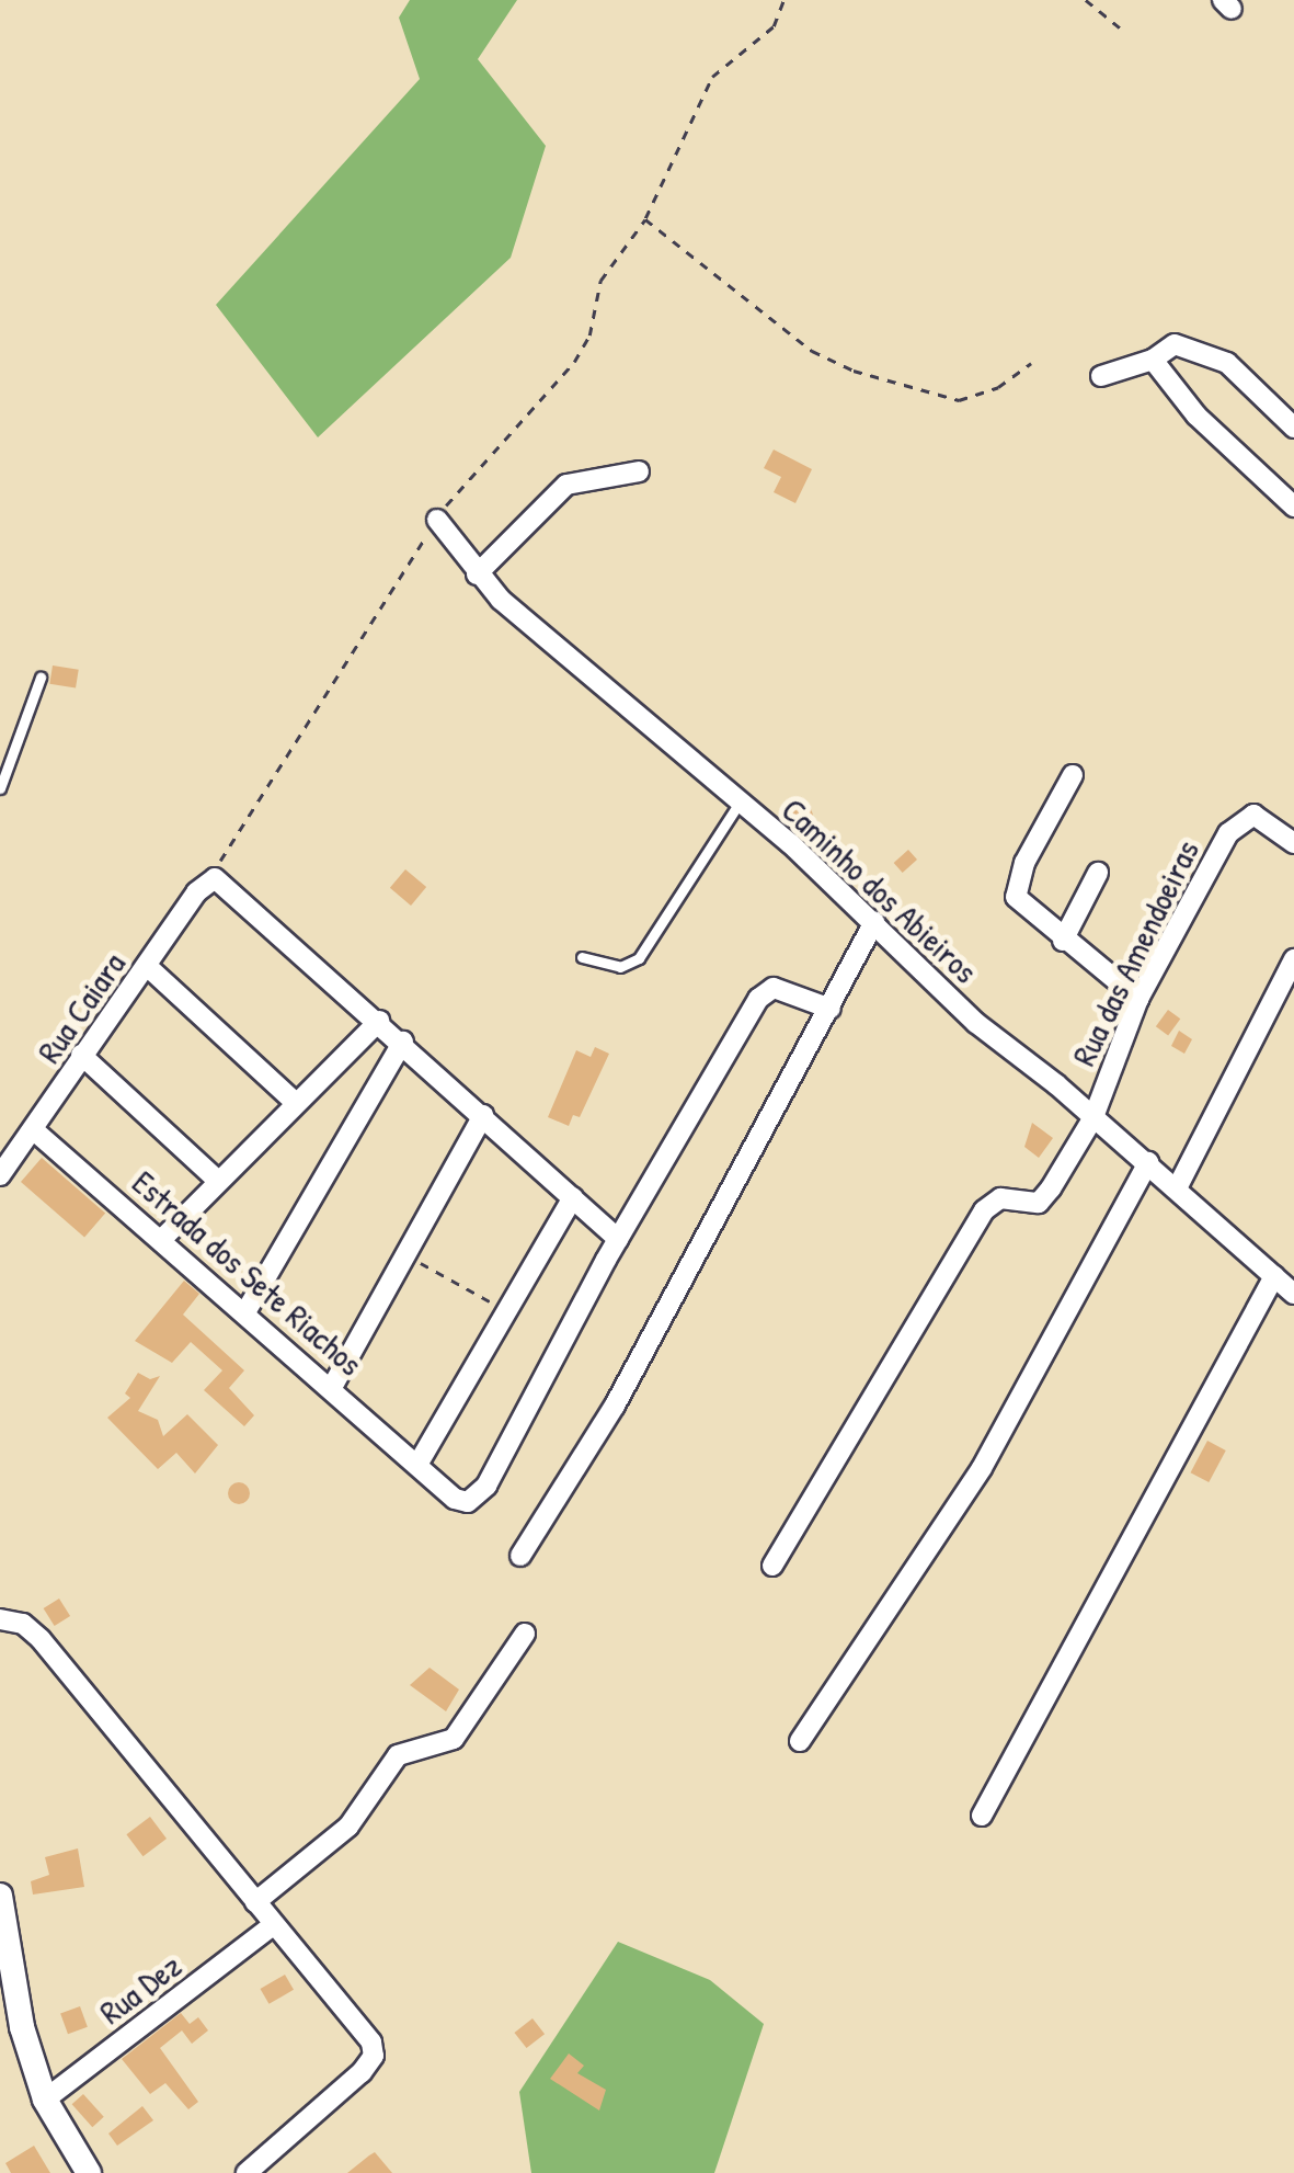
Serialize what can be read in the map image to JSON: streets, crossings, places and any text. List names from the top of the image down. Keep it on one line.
{"streets":{"street":["Caminho dos Abieiros","Rua das Amendoeiras","Rua Caiara","Estrada dos Sete Riachos","Rua Dez"]},"crossings":[["Caminho dos Abieiros","Rua das Amendoeiras"],["Rua Caiara","Estrada dos Sete Riachos"]]}
